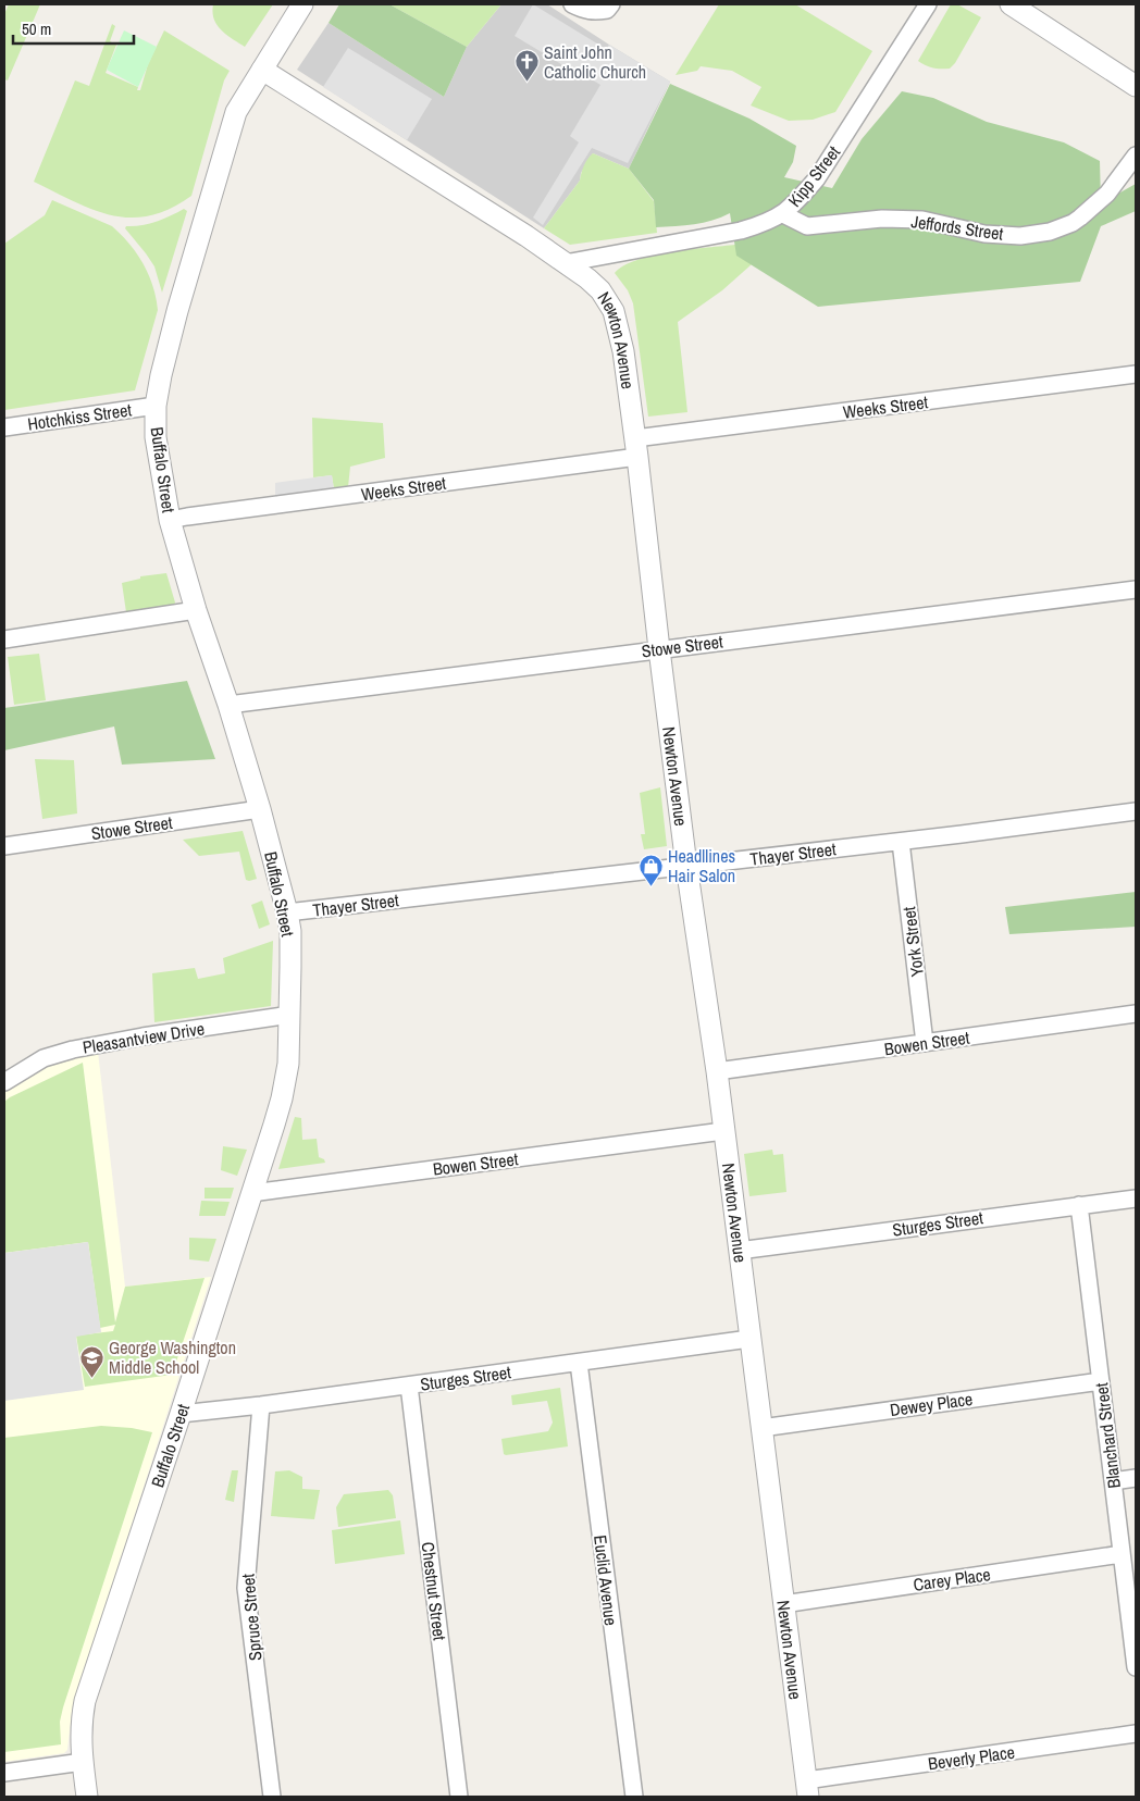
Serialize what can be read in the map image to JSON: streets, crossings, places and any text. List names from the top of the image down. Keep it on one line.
{"streets":{"street":["Kipp Street","Jeffords Street","Newton Avenue","Weeks Street","Hotchkiss Street","Buffalo Street","Stowe Street","Thayer Street","York Street","Pleasantview Drive","Bowen Street","Sturges Street","Dewey Place","Blanchard Street","Carey Place","Euclid Avenue","Chestnut Street","Spruce Street","Beverly Place"]},"crossings":[["Kipp Street","Jeffords Street"],["Kipp Street","Newton Avenue"],["Newton Avenue","Weeks Street"],["Newton Avenue","Buffalo Street"],["Newton Avenue","Stowe Street"],["Newton Avenue","Thayer Street"],["Newton Avenue","Bowen Street"],["Newton Avenue","Sturges Street"],["Newton Avenue","Dewey Place"],["Newton Avenue","Carey Place"],["Newton Avenue","Beverly Place"],["Weeks Street","Buffalo Street"],["Hotchkiss Street","Buffalo Street"],["Buffalo Street","Stowe Street"],["Buffalo Street","Thayer Street"],["Buffalo Street","Pleasantview Drive"],["Buffalo Street","Bowen Street"],["Buffalo Street","Sturges Street"],["Thayer Street","York Street"],["York Street","Bowen Street"],["Sturges Street","Blanchard Street"],["Sturges Street","Euclid Avenue"],["Sturges Street","Chestnut Street"],["Sturges Street","Spruce Street"],["Dewey Place","Blanchard Street"],["Blanchard Street","Carey Place"]],"places":{"church":["Saint John Catholic Church"],"shop":["Headllines Hair Salon"],"school or university":["George Washington Middle School"]},"scale_bar":"50 m"}
